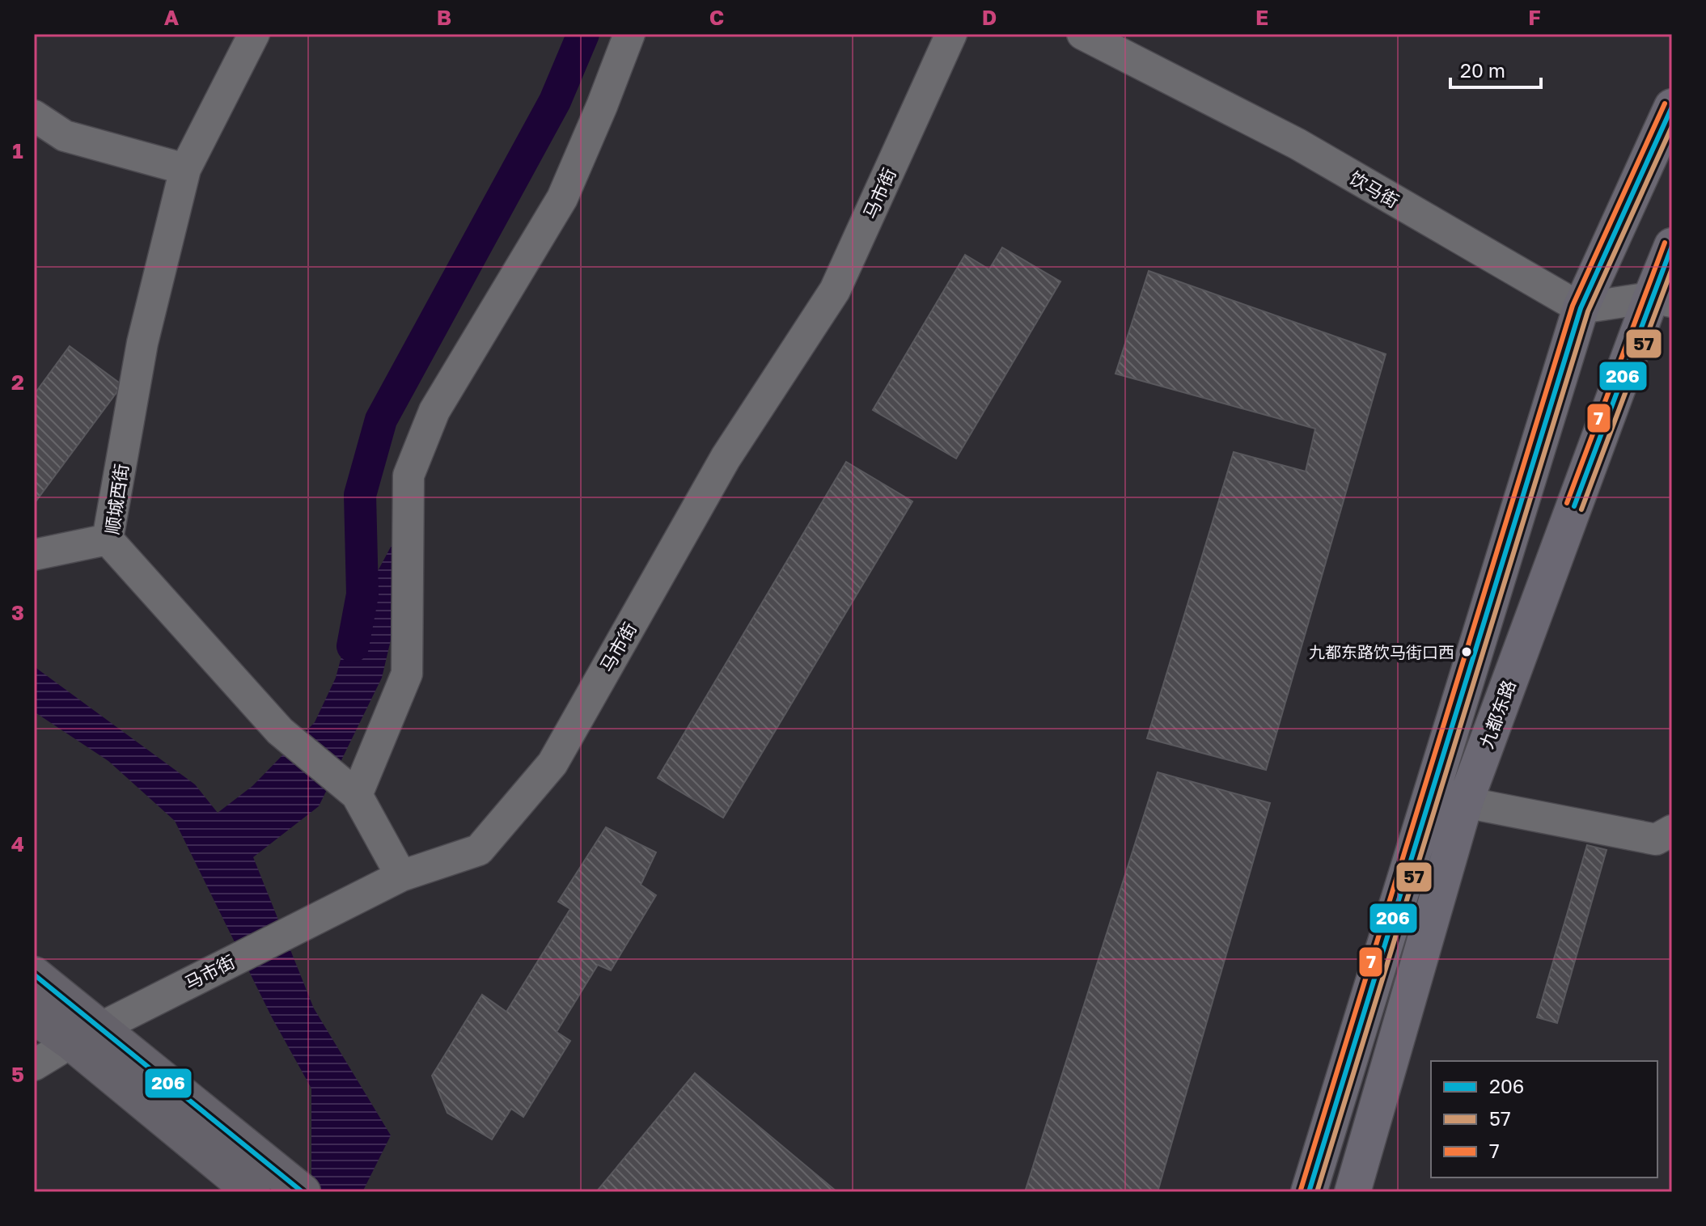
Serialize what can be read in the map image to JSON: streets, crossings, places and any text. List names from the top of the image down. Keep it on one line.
{"streets":{"highway":["九都东路"],"street":["饮马街","马市街","顺城西街"]},"crossings":[["马市街","顺城西街"]],"places":["九都东路饮马街口西"],"lines":["transit line 7","transit line 206","transit line 57"],"legend":["206","57","7"],"scale_bar":"20 m","grid":{"columns":["A","B","C","D","E","F"],"rows":["1","2","3","4","5"]}}
